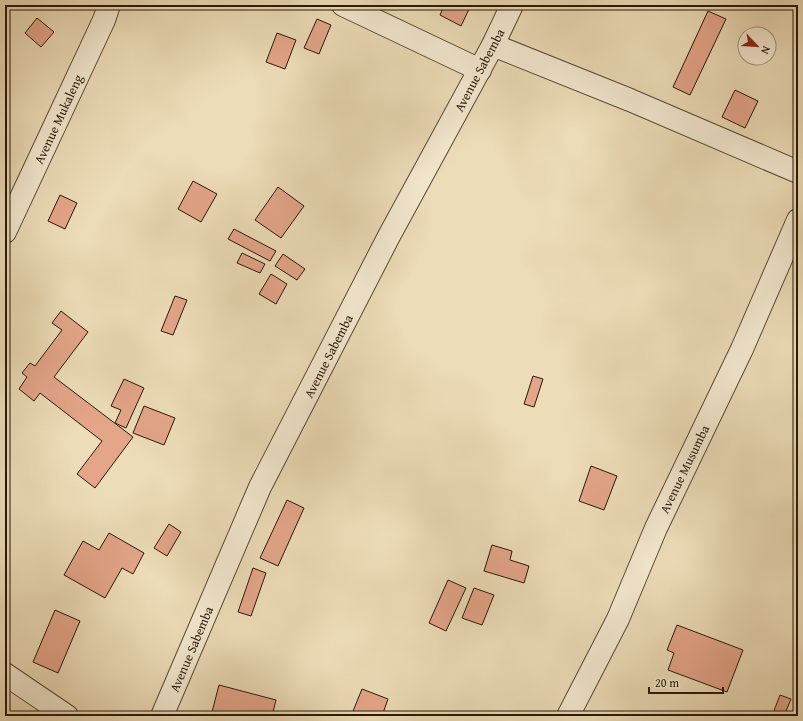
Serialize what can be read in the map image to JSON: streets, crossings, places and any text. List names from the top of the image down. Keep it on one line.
{"streets":{"street":["Avenue Sabemba","Avenue Mukaleng","Avenue Musumba"]},"scale_bar":"20 m","north":"bottom right"}
